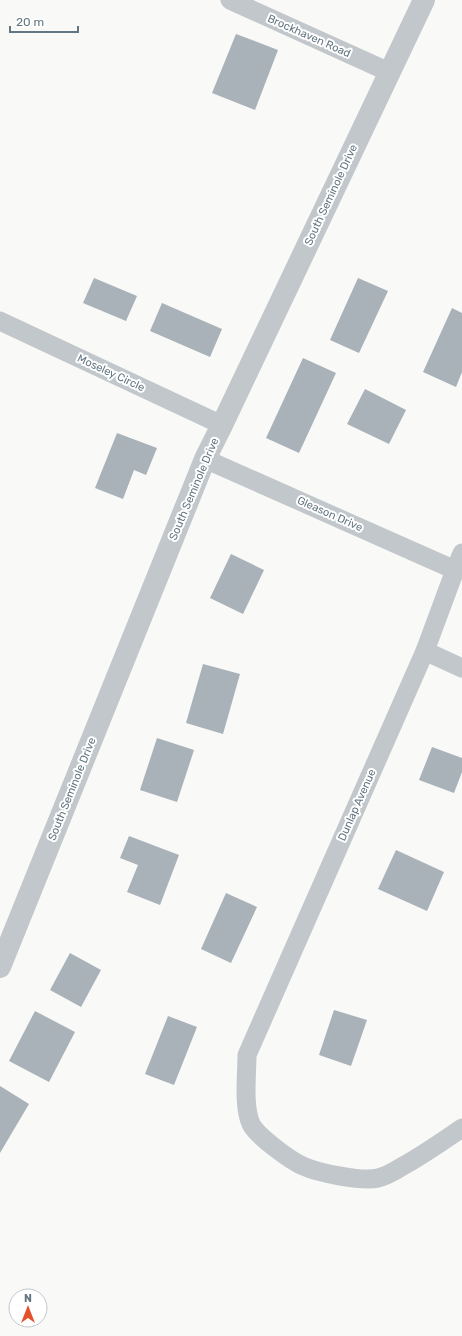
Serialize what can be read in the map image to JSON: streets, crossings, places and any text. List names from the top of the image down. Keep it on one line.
{"streets":{"street":["Brockhaven Road","South Seminole Drive","Moseley Circle","Gleason Drive","Dunlap Avenue"]},"crossings":[["Brockhaven Road","South Seminole Drive"],["South Seminole Drive","Moseley Circle"],["South Seminole Drive","Gleason Drive"],["Gleason Drive","Dunlap Avenue"]],"scale_bar":"20 m","north":"top"}
